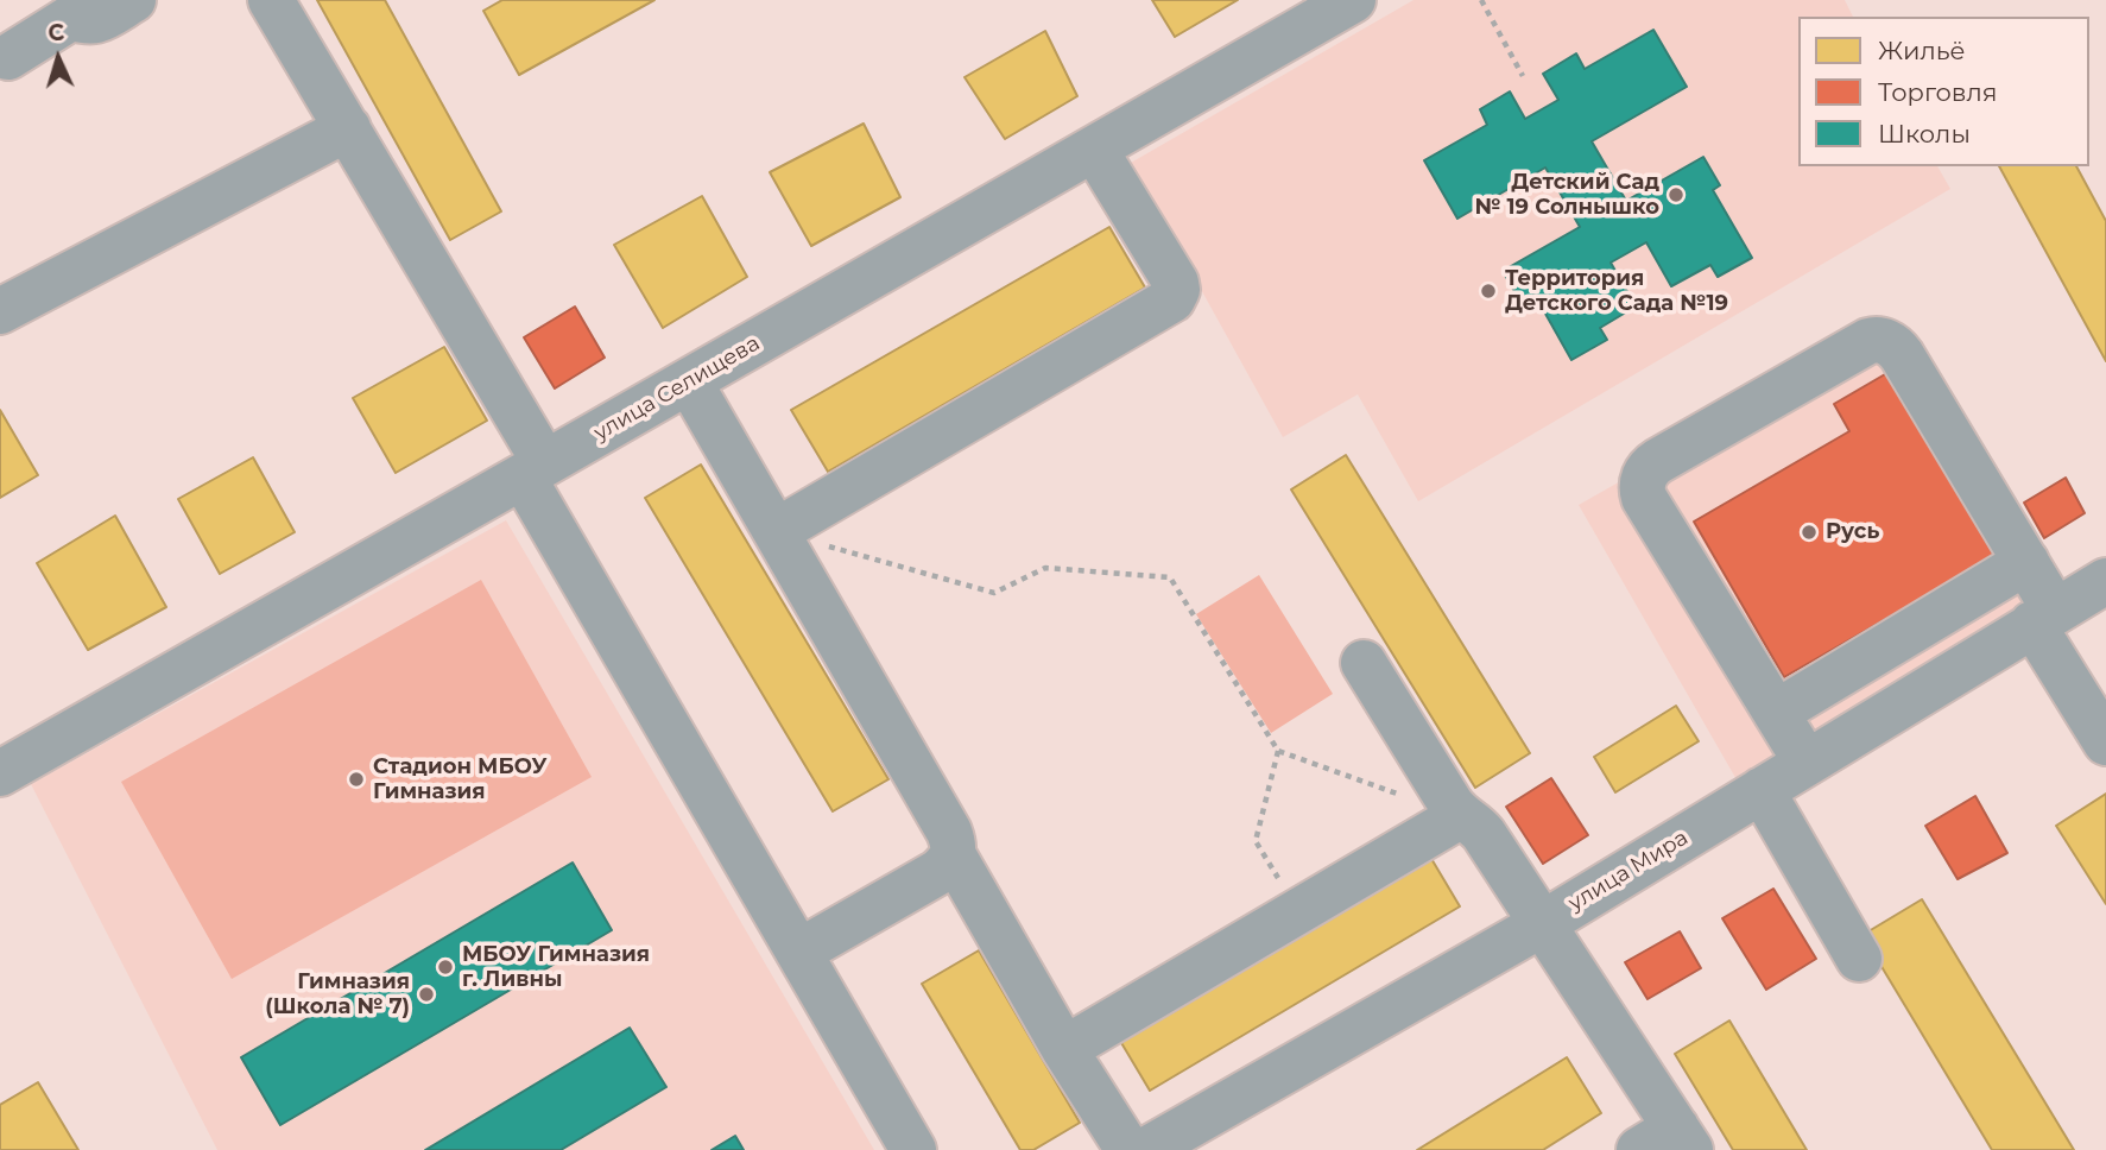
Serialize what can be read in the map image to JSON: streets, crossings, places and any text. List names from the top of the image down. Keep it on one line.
{"streets":{"street":["улица Селищева","улица Мира"]},"places":["Детский Сад № 19 Солнышко","Территория Детского Сада №19","Русь","Стадион МБОУ Гимназия","МБОУ Гимназия г. Ливны","Гимназия (Школа № 7)"],"legend":["Жильё","Торговля","Школы"],"north":"top"}
